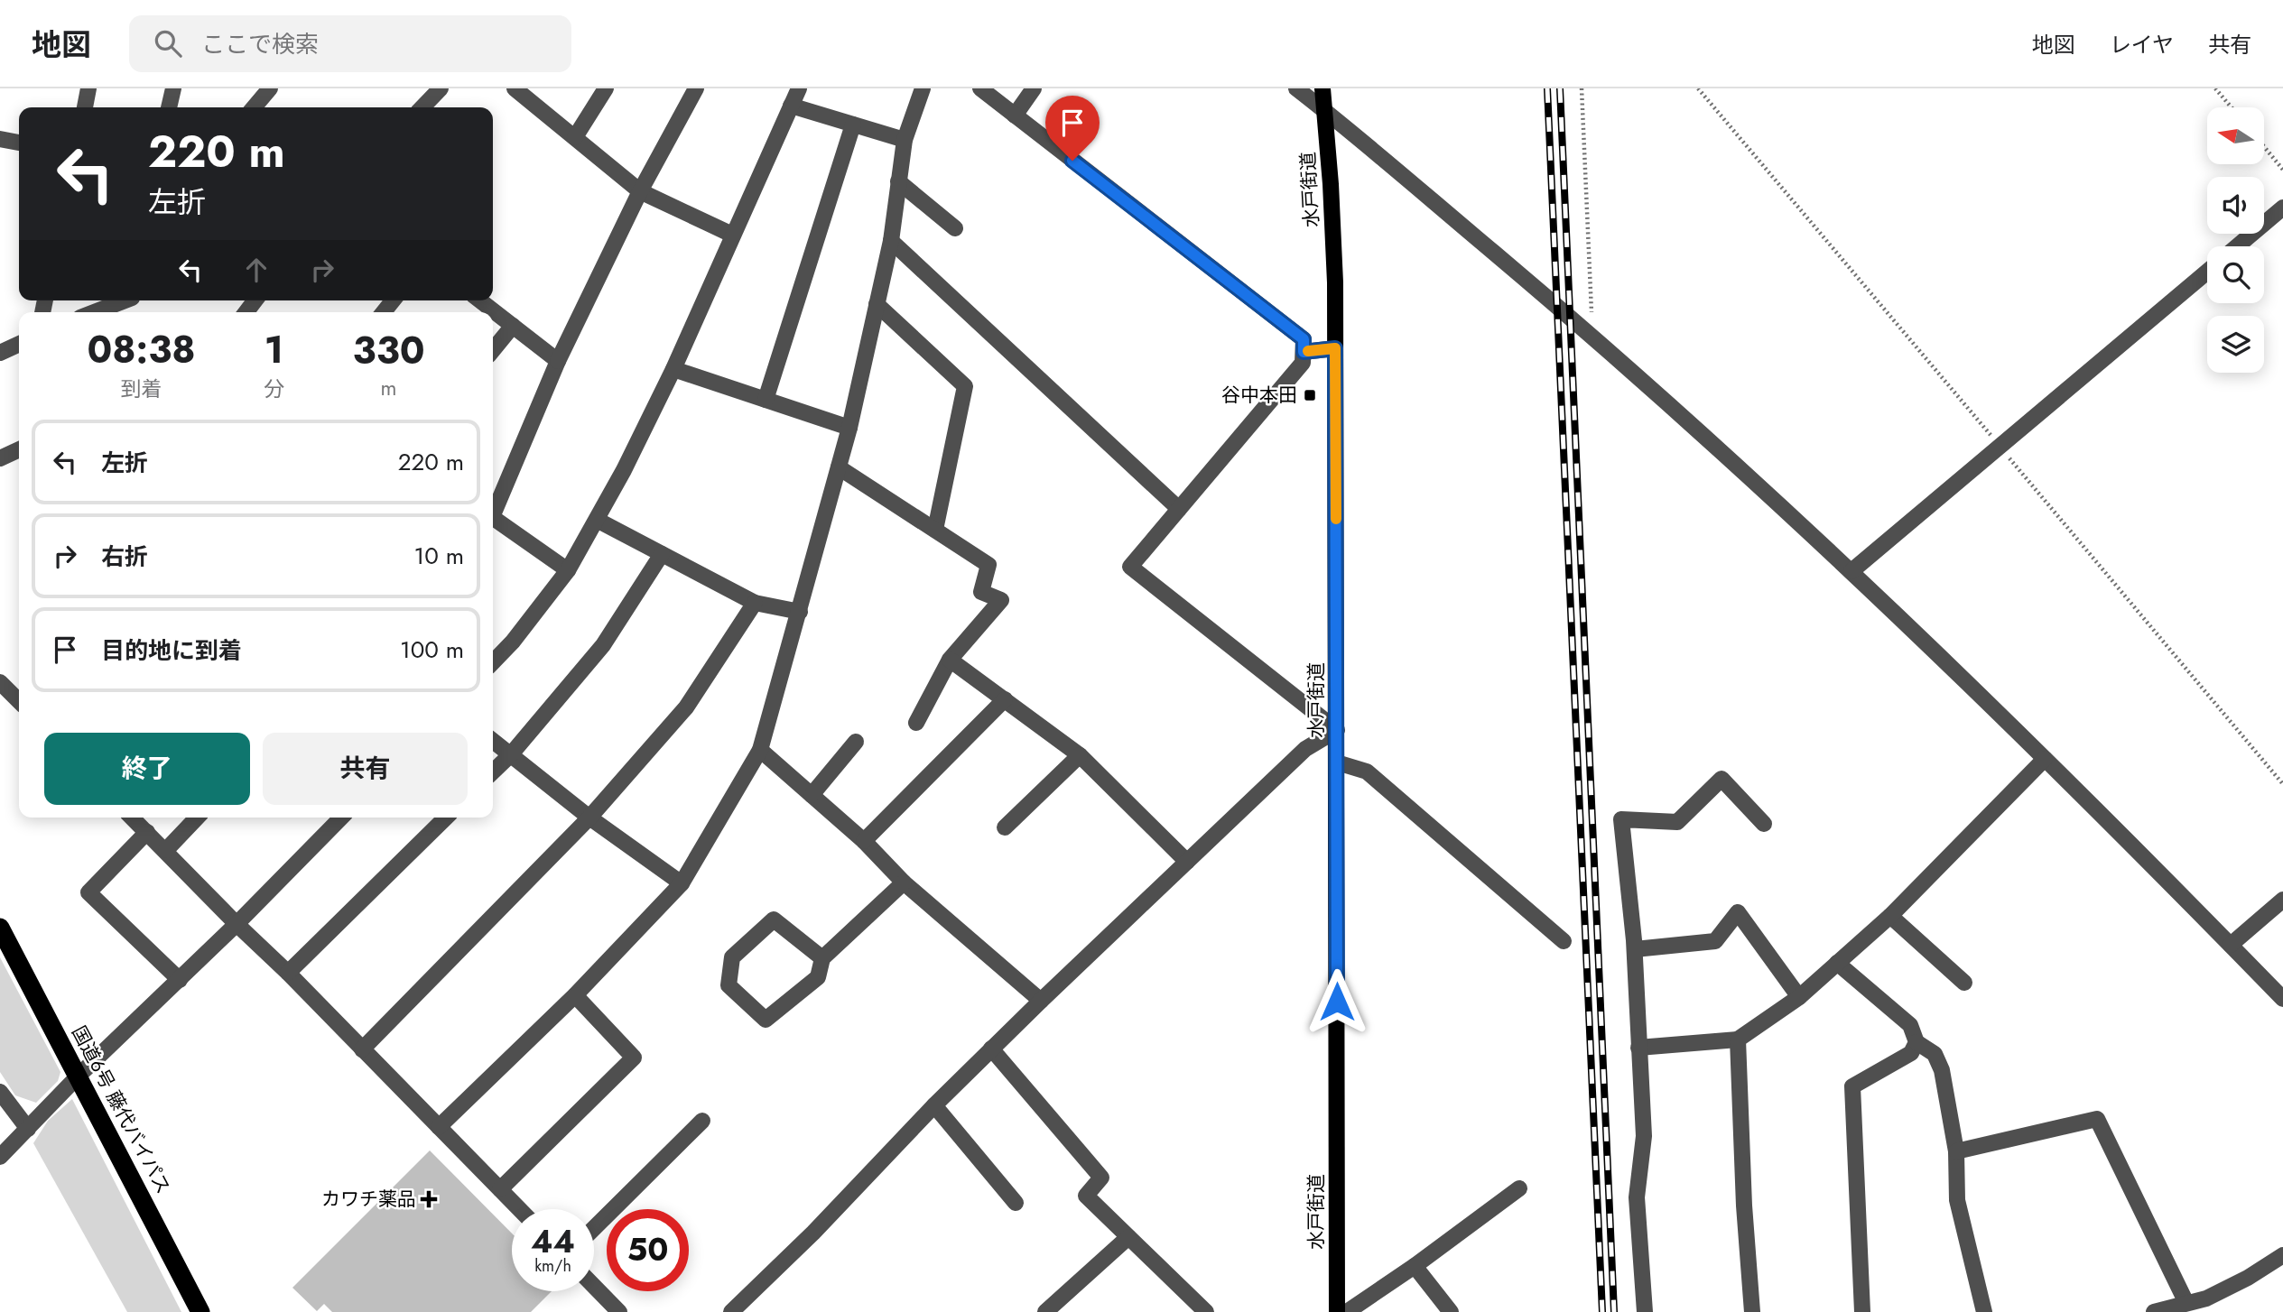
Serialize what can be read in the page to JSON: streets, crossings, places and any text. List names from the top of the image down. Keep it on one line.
{"streets":{"highway":["国道6号 藤代バイパス"],"main road":["水戸街道"]},"places":{"transit":["谷中本田"],"health":["カワチ薬品"]},"north":"left","page":{"header":"地図","search":"ここで検索","nav":["地図","レイヤ","共有"],"turn":["220 m","左折"],"eta":["08:38","到着","1","分","330","m"],"list":[{"name":"左折","value":"220 m"},{"name":"右折","value":"10 m"},{"name":"目的地に到着","value":"100 m"}],"buttons":["終了","共有"],"speed":"44 km/h","limit":"50"}}
